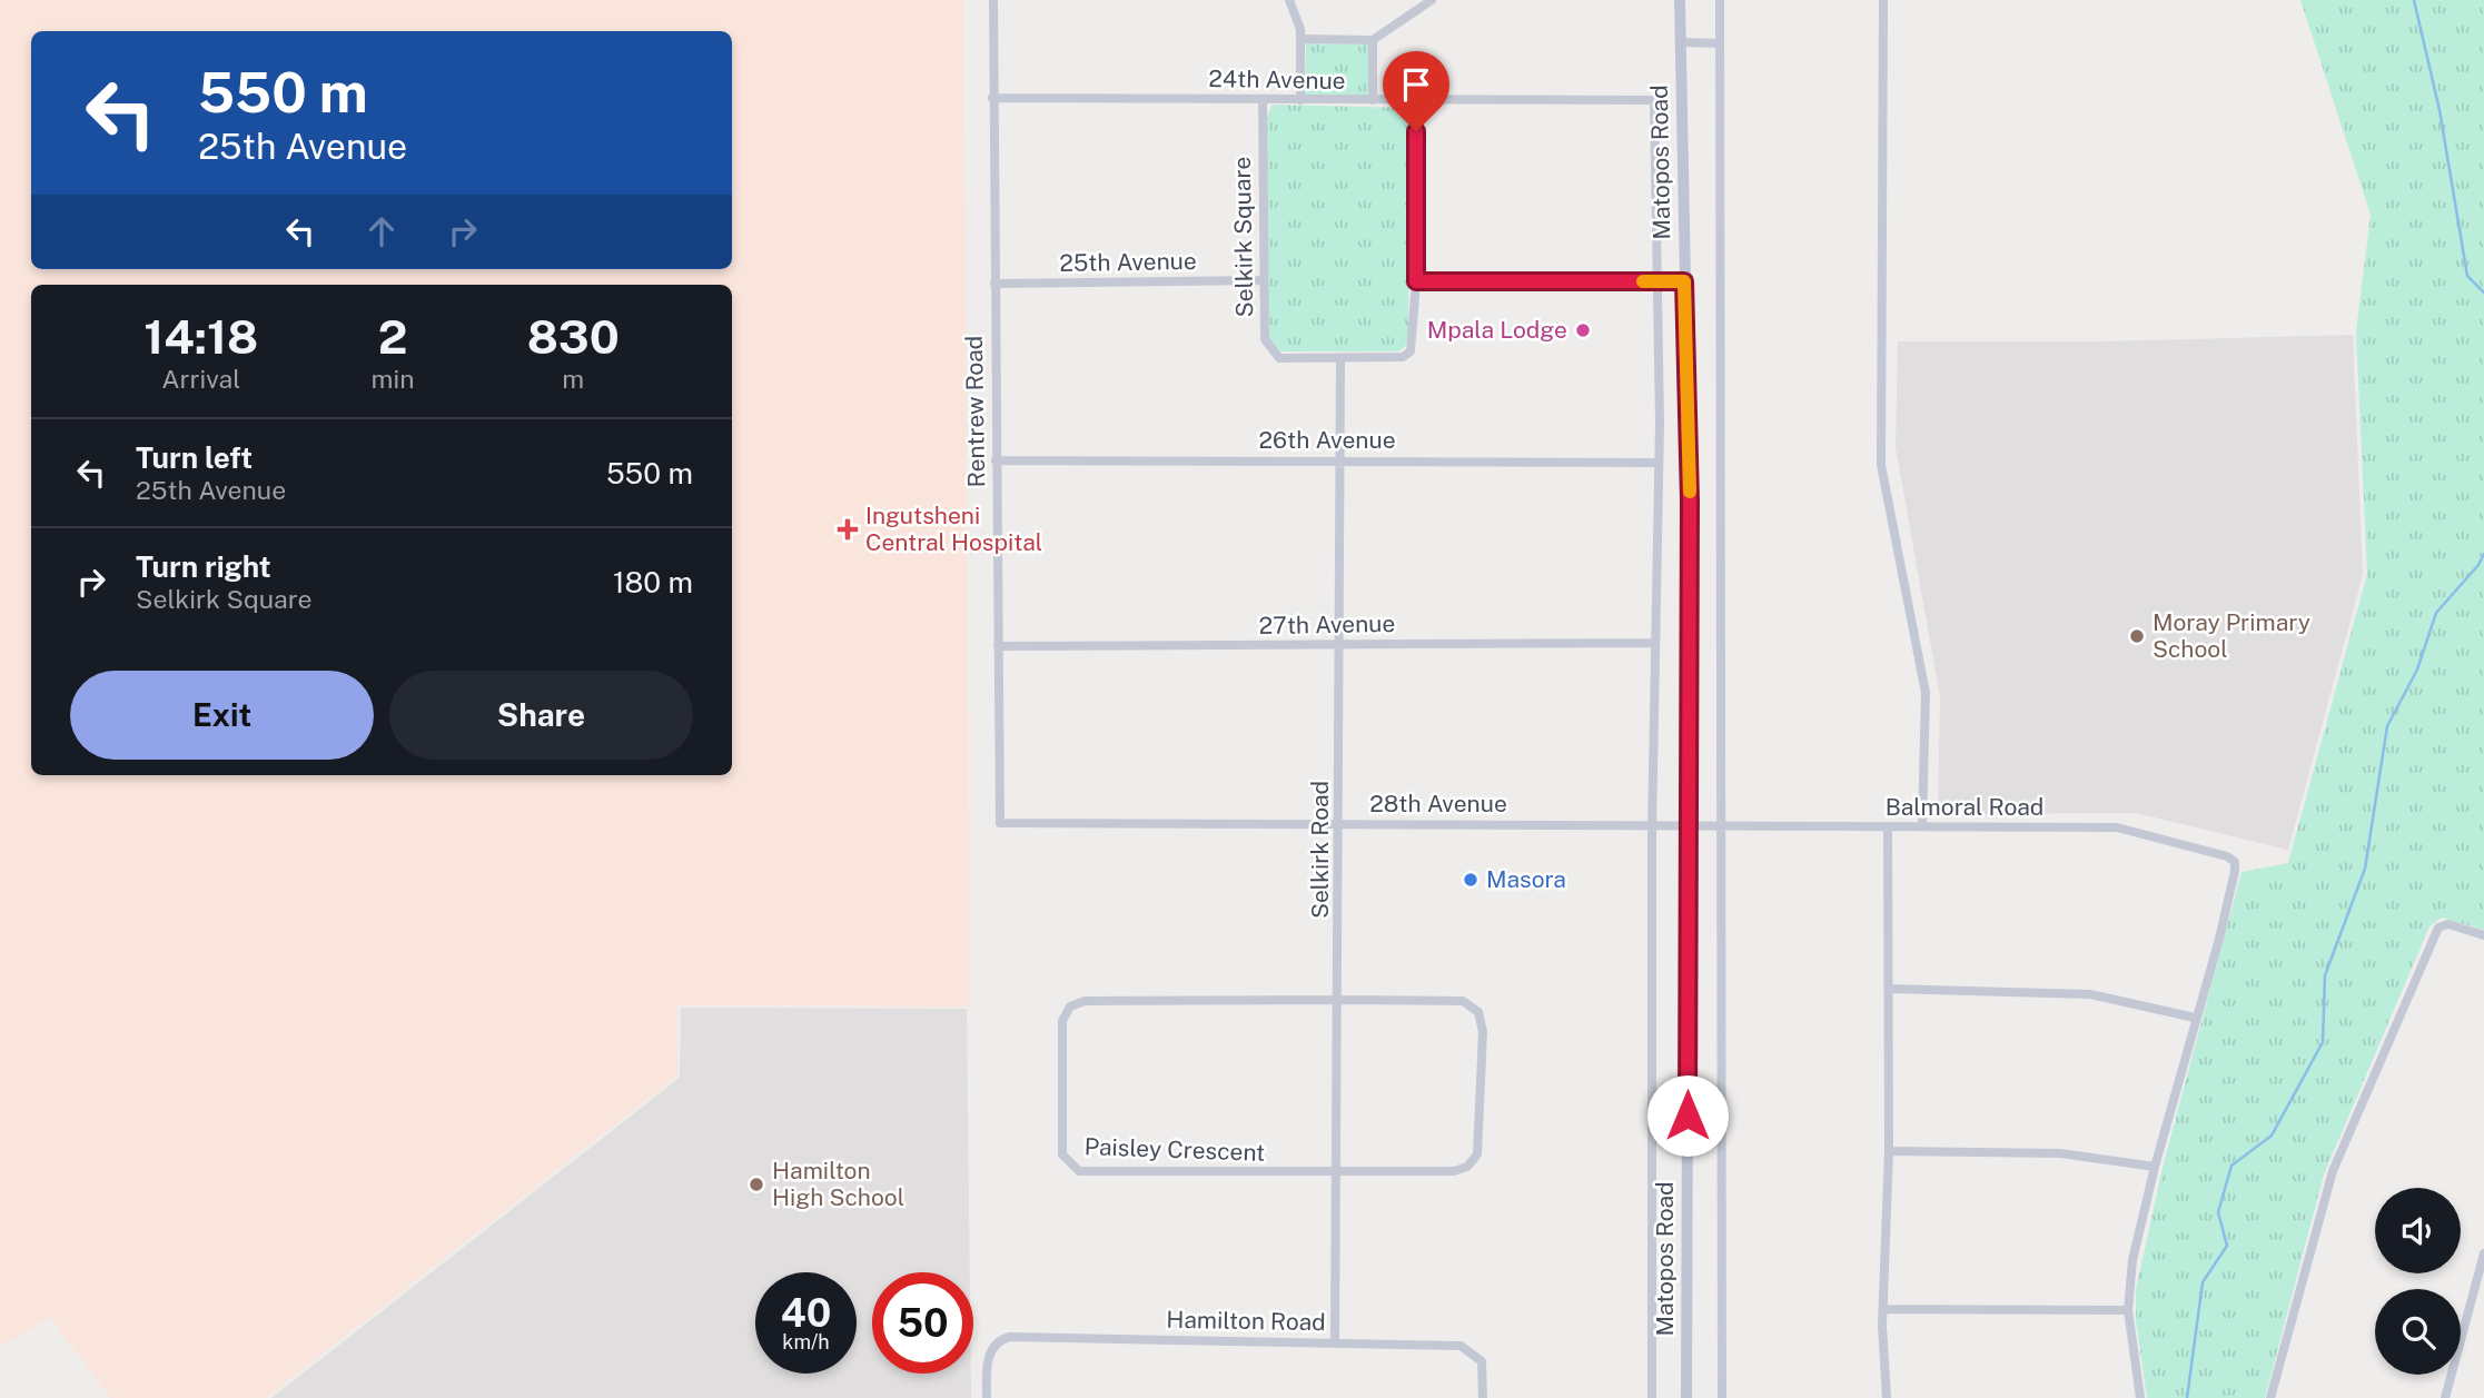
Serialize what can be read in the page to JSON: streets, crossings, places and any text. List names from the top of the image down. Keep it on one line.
{"streets":{"main road":["Matopos Road"],"street":["24th Avenue","Selkirk Square","25th Avenue","Rentrew Road","26th Avenue","27th Avenue","28th Avenue","Balmoral Road","Selkirk Road","Paisley Crescent","Hamilton Road"]},"crossings":[["24th Avenue","Selkirk Square"],["24th Avenue","Rentrew Road"],["Matopos Road","28th Avenue"],["Matopos Road","Balmoral Road"],["Selkirk Square","25th Avenue"],["Selkirk Square","Selkirk Road"],["25th Avenue","Rentrew Road"],["Rentrew Road","26th Avenue"],["Rentrew Road","27th Avenue"],["Rentrew Road","28th Avenue"],["26th Avenue","Selkirk Road"],["27th Avenue","Selkirk Road"],["28th Avenue","Balmoral Road"],["28th Avenue","Selkirk Road"],["Selkirk Road","Paisley Crescent"],["Selkirk Road","Hamilton Road"]],"places":{"other":["Mpala Lodge","Moray Primary School","Masora","Hamilton High School"],"health":["Ingutsheni Central Hospital"]},"page":{"turn":["550 m","25th Avenue"],"eta":["14:18","Arrival","2","min","830","m"],"list":[{"name":"Turn left","note":"25th Avenue","value":"550 m"},{"name":"Turn right","note":"Selkirk Square","value":"180 m"}],"buttons":["Exit","Share"],"speed":"40 km/h","limit":"50"}}
